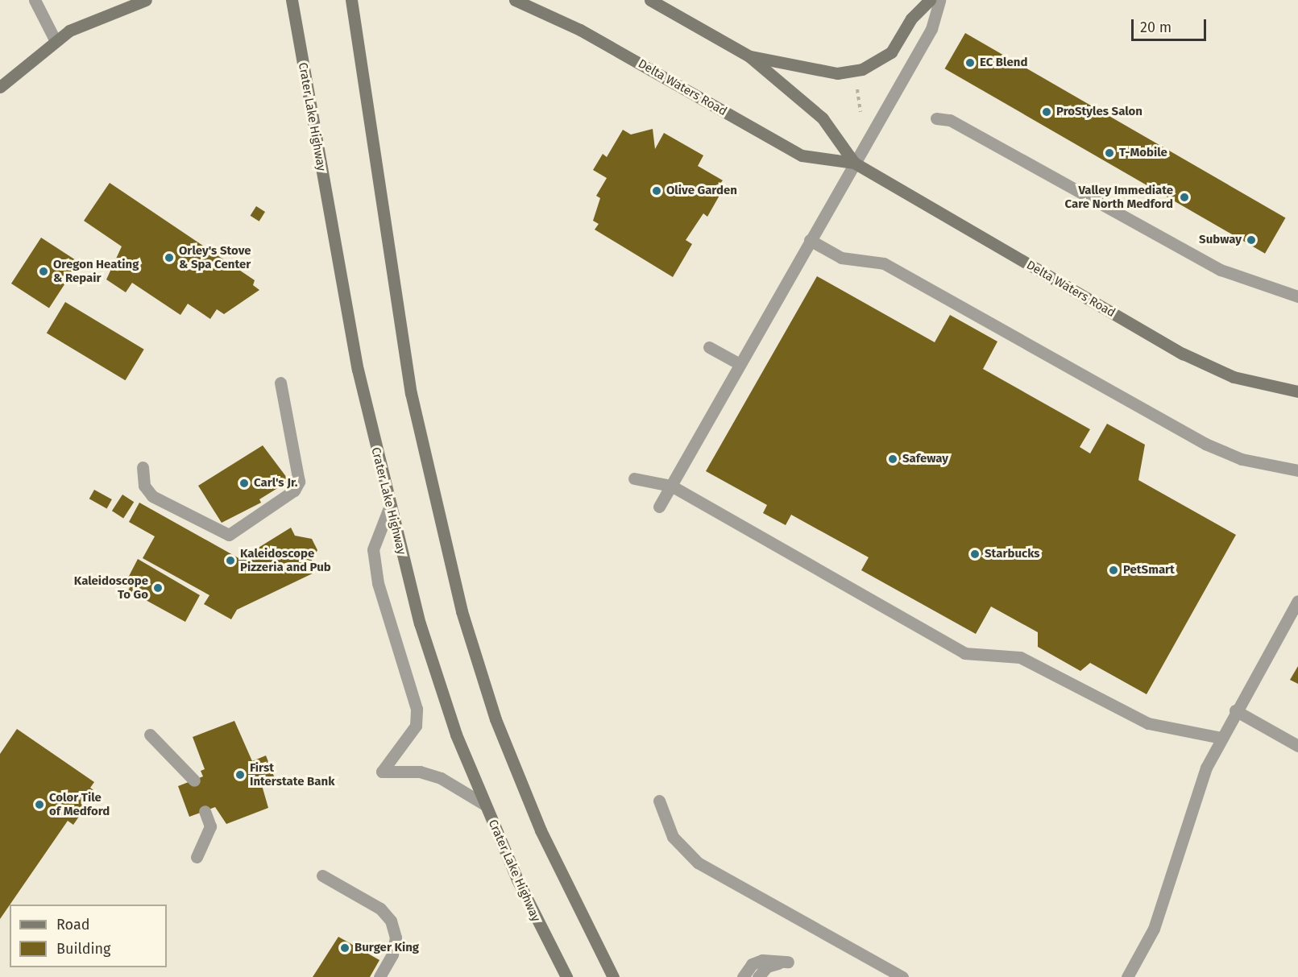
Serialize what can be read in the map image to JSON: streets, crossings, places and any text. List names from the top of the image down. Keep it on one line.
{"streets":{"main road":["Delta Waters Road","Crater Lake Highway"]},"places":["EC Blend","ProStyles Salon","T-Mobile","Olive Garden","Valley Immediate Care North Medford","Subway","Orley's Stove & Spa Center","Oregon Heating & Repair","Safeway","Carl's Jr.","Starbucks","Kaleidoscope Pizzeria and Pub","PetSmart","Kaleidoscope To Go","First Interstate Bank","Color Tile of Medford","Burger King"],"legend":["Road","Building"],"scale_bar":"20 m"}
